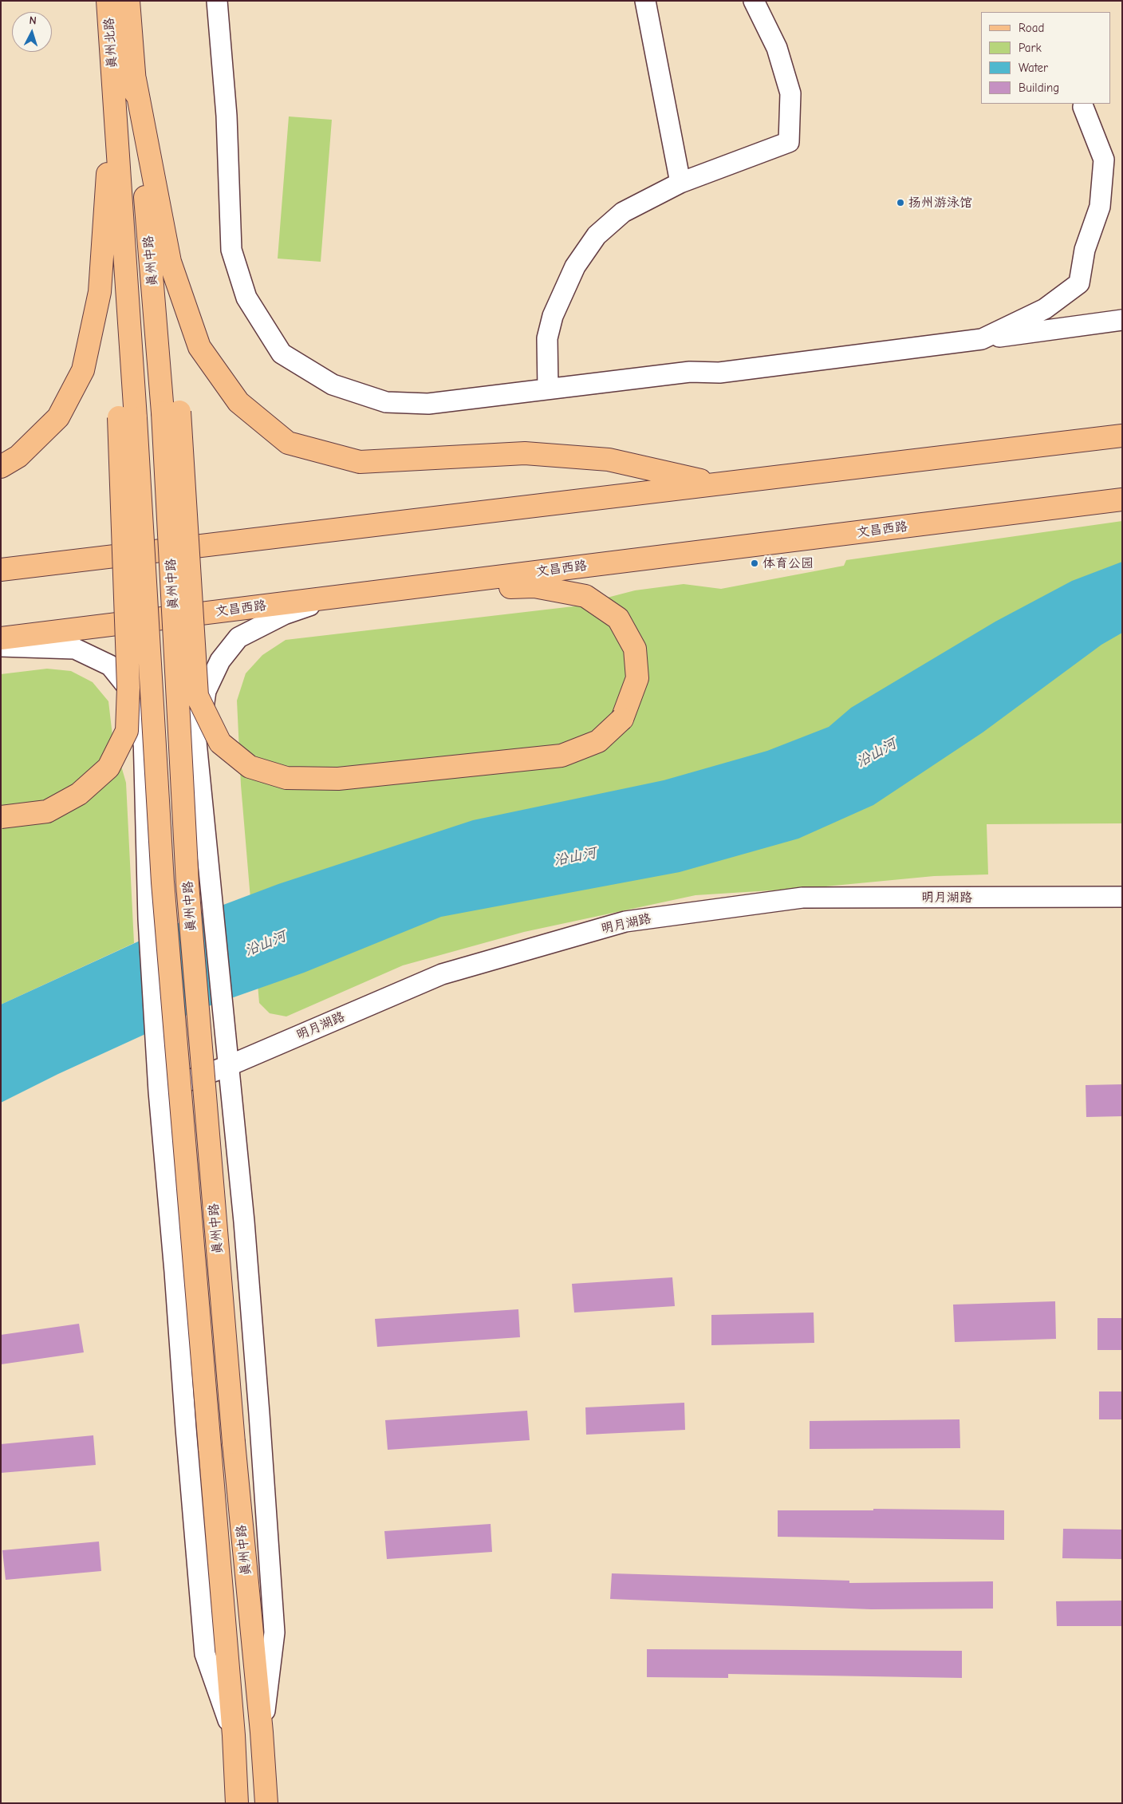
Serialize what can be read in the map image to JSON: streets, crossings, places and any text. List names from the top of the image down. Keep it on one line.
{"streets":{"main road":["真州北路","真州中路","文昌西路"],"street":["明月湖路"]},"crossings":[["真州北路","真州中路"],["真州中路","文昌西路"],["真州中路","明月湖路"]],"water":["沿山河"],"places":["扬州游泳馆","体育公园"],"legend":["Road","Park","Water","Building"],"north":"top"}
